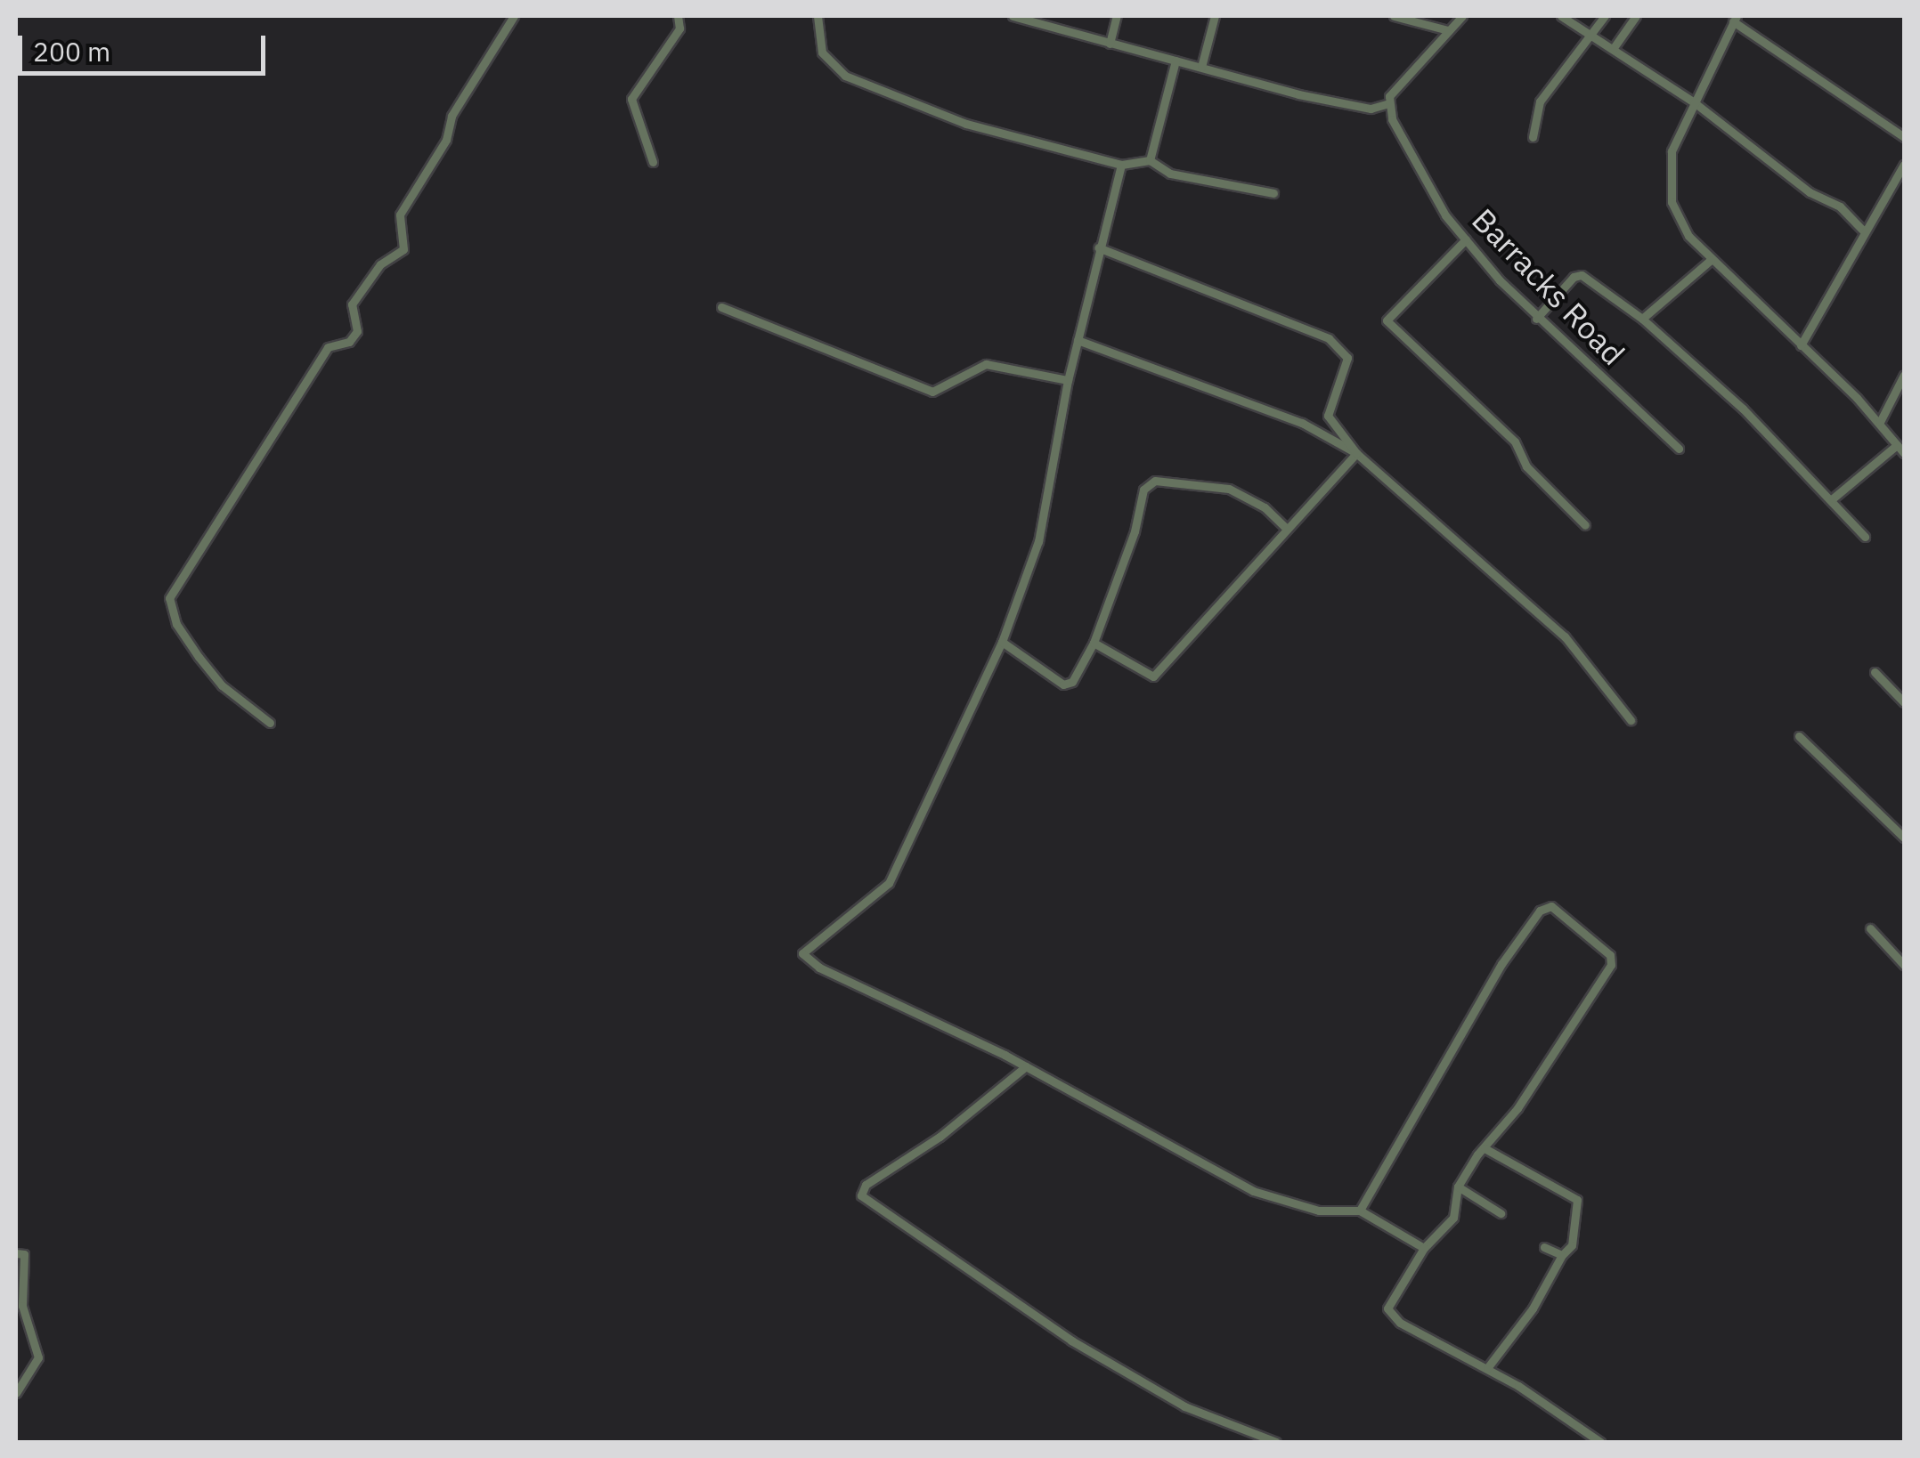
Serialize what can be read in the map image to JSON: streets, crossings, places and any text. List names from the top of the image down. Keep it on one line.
{"streets":{"street":["Barracks Road"]},"scale_bar":"200 m"}
